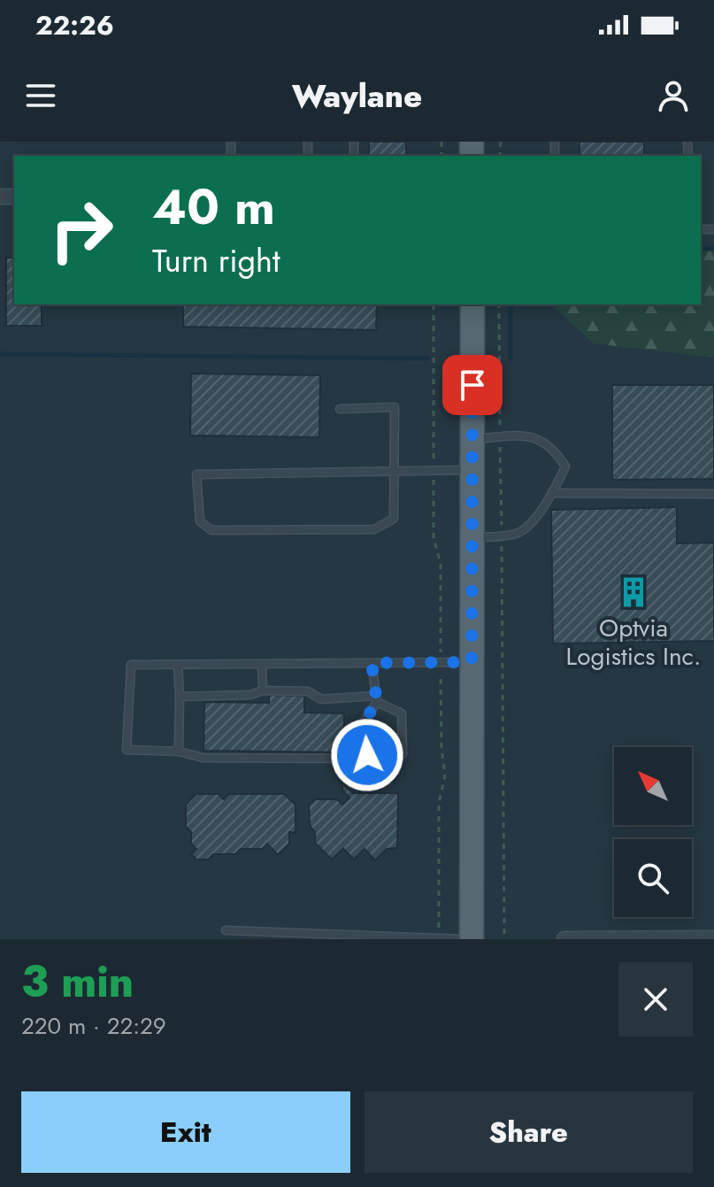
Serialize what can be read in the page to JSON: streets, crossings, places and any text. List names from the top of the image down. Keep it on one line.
{"places":{"building":["Optvia Logistics Inc."]},"north":"top left","page":{"status":"22:26","header":"Waylane","turn":["40 m","Turn right"],"heading":["3 min","220 m · 22:29"],"buttons":["Exit","Share"]}}
